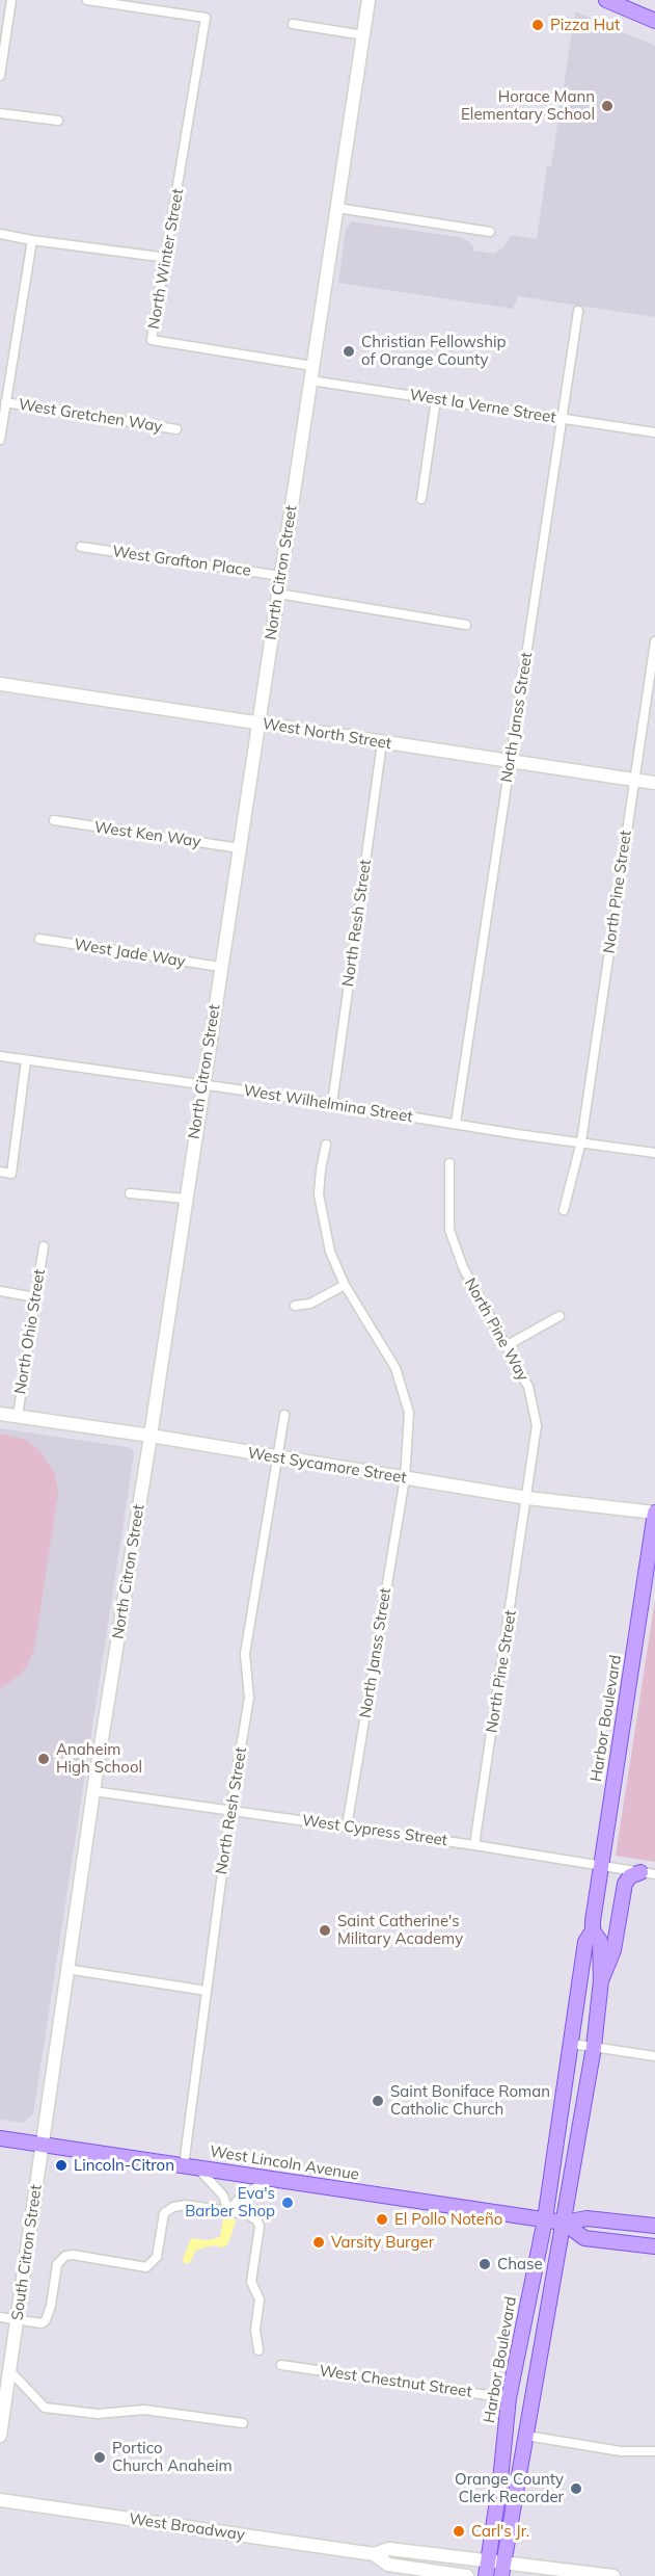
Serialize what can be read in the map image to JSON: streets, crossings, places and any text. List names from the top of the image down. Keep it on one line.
{"streets":{"main road":["Harbor Boulevard","West Lincoln Avenue"],"street":["North Winter Street","West la Verne Street","West Gretchen Way","West Grafton Place","North Citron Street","North Janss Street","West North Street","West Ken Way","North Pine Street","North Resh Street","West Jade Way","West Wilhelmina Street","North Pine Way","North Ohio Street","West Sycamore Street","West Cypress Street","South Citron Street","West Chestnut Street","West Broadway"]},"crossings":[["North Winter Street","North Citron Street"],["West la Verne Street","North Citron Street"],["West la Verne Street","North Janss Street"],["West Grafton Place","North Citron Street"],["North Citron Street","West North Street"],["North Citron Street","West Ken Way"],["North Citron Street","West Jade Way"],["North Citron Street","West Wilhelmina Street"],["North Citron Street","West Sycamore Street"],["North Citron Street","West Cypress Street"],["North Citron Street","West Lincoln Avenue"],["North Citron Street","South Citron Street"],["North Janss Street","West North Street"],["North Janss Street","West Wilhelmina Street"],["North Janss Street","West Sycamore Street"],["North Janss Street","West Cypress Street"],["West North Street","North Pine Street"],["West North Street","North Resh Street"],["North Pine Street","West Wilhelmina Street"],["North Pine Street","North Pine Way"],["North Pine Street","West Sycamore Street"],["North Pine Street","West Cypress Street"],["North Resh Street","West Wilhelmina Street"],["North Resh Street","West Sycamore Street"],["North Resh Street","West Cypress Street"],["North Resh Street","West Lincoln Avenue"],["North Pine Way","West Sycamore Street"],["North Ohio Street","West Sycamore Street"],["West Sycamore Street","Harbor Boulevard"],["Harbor Boulevard","West Cypress Street"],["Harbor Boulevard","West Lincoln Avenue"],["Harbor Boulevard","West Chestnut Street"],["Harbor Boulevard","West Broadway"],["West Lincoln Avenue","South Citron Street"]],"places":["Pizza Hut","Horace Mann Elementary School","Christian Fellowship of Orange County","Anaheim High School","Saint Catherine's Military Academy","Saint Boniface Roman Catholic Church","Lincoln-Citron","Eva's Barber Shop","El Pollo Noteño","Varsity Burger","Chase","Portico Church Anaheim","Orange County Clerk Recorder","Carl's Jr."]}
